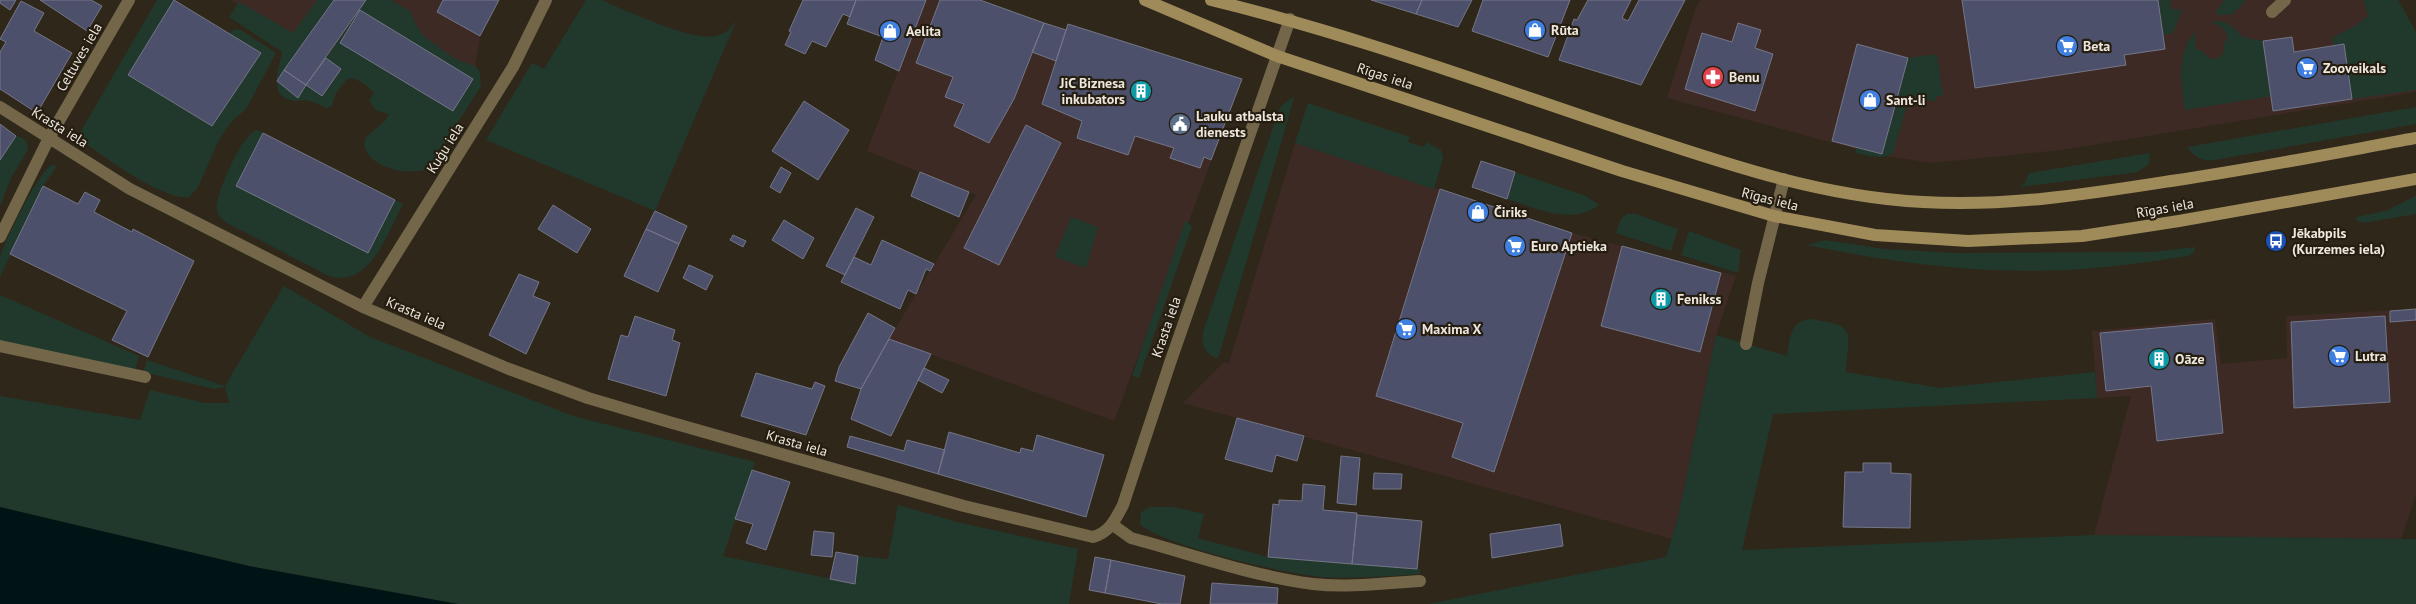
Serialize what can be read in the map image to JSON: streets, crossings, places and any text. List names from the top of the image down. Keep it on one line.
{"streets":{"main road":["Rīgas iela"],"street":["Celtuves iela","Krasta iela","Kuģu iela"]},"crossings":[["Celtuves iela","Krasta iela"],["Rīgas iela","Krasta iela"],["Krasta iela","Kuģu iela"]],"places":{"shop":["Rūta","Aelita","Sant-li","Čiriks"],"supermarket":["Beta","Zooveikals","Euro Aptieka","Maxima X","Lutra"],"pharmacy":["Benu"],"building":["JiC Biznesa inkubators","Fenikss","Oāze"],"public building":["Lauku atbalsta dienests"],"bus stop":["Jēkabpils (Kurzemes iela)"]}}
